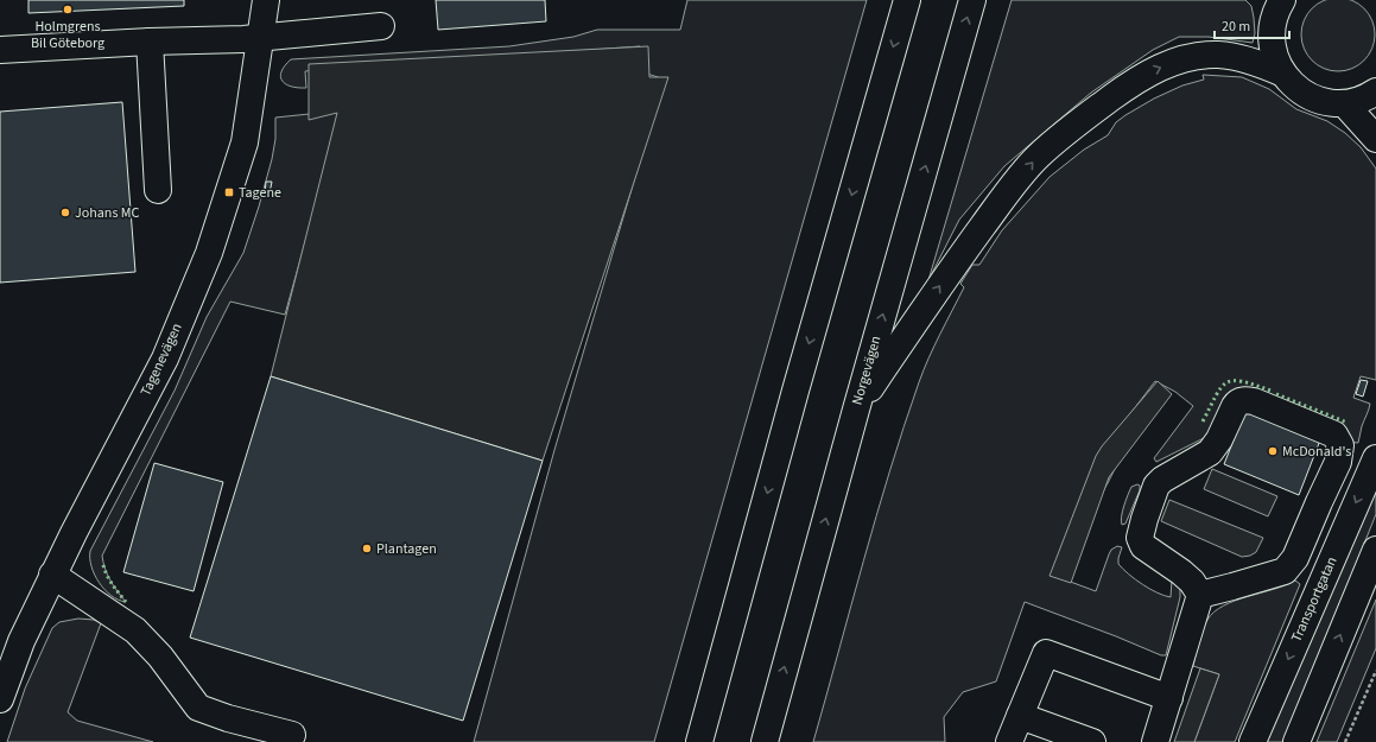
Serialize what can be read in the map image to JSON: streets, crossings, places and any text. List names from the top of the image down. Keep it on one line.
{"streets":{"main road":["Tagenevägen","Norgevägen","Transportgatan"]},"places":{"other":["Holmgrens Bil Göteborg","Johans MC","McDonald's","Plantagen"],"transit":["Tagene"]},"scale_bar":"20 m"}
